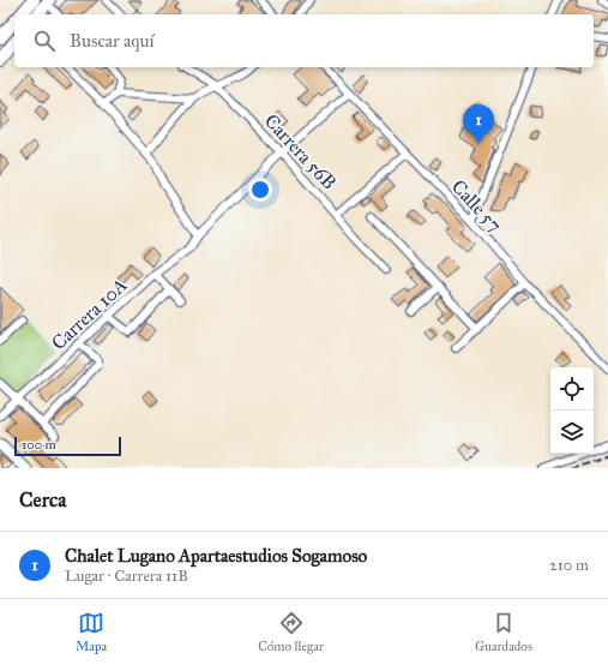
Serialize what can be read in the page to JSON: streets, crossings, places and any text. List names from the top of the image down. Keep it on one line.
{"streets":{"street":["Carrera 56B","Calle 57","Carrera 10A"]},"crossings":[["Carrera 56B","Carrera 10A"],["Calle 57","Carrera 10A"]],"scale_bar":"100 m","page":{"search":"Buscar aquí","pins":"1","scale":"100 m","heading":"Cerca","list":[{"mark":"1","name":"Chalet Lugano Apartaestudios Sogamoso","note":"Lugar · Carrera 11B","value":"210 m"}],"nav":["Mapa","Cómo llegar","Guardados"]}}
